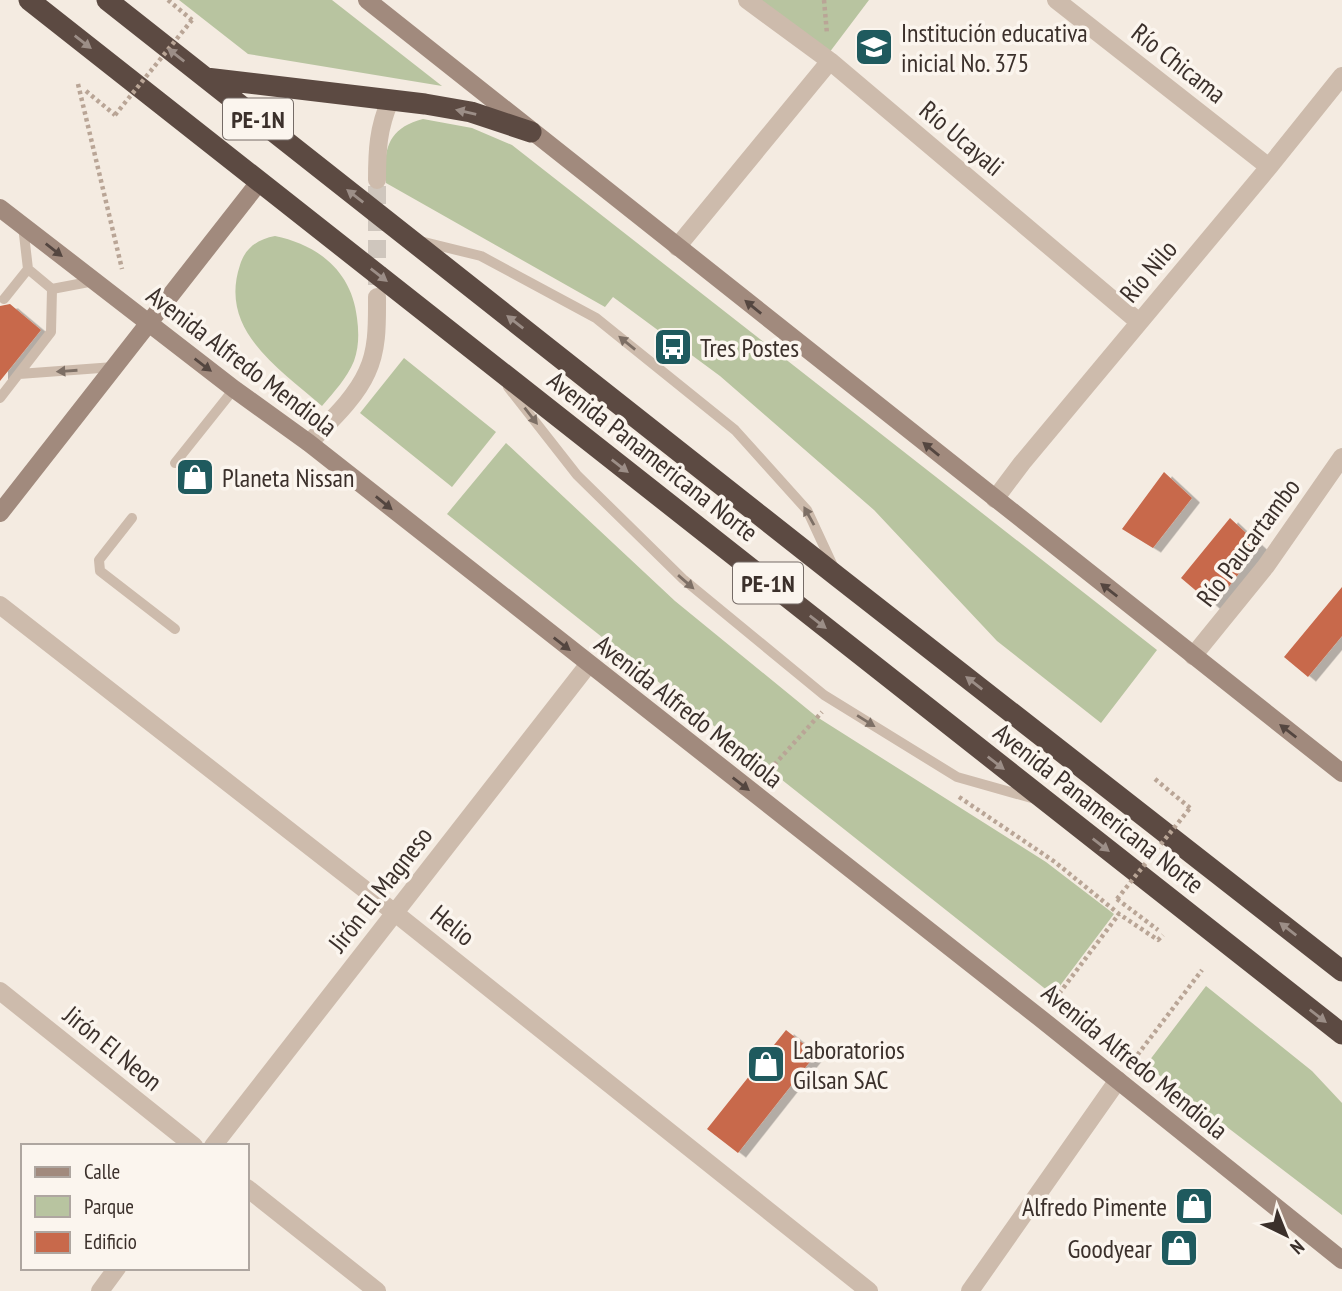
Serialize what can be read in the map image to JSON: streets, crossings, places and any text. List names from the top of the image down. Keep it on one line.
{"streets":{"highway":["PE-1N","Avenida Panamericana Norte"],"main road":["Avenida Alfredo Mendiola"],"street":["Río Chicama","Río Ucayali","Río Nilo","Río Paucartambo","Jirón El Magneso","Helio","Jirón El Neon"]},"crossings":[["Río Chicama","Río Nilo"],["Río Ucayali","Río Nilo"],["Avenida Alfredo Mendiola","Jirón El Magneso"],["Jirón El Magneso","Helio"]],"one_way":["Avenida Alfredo Mendiola"],"places":{"school or university":["Institución educativa inicial No. 375"],"bus stop":["Tres Postes"],"shop":["Planeta Nissan","Laboratorios Gilsan SAC","Alfredo Pimente","Goodyear"]},"legend":["Calle","Parque","Edificio"],"north":"bottom right"}
